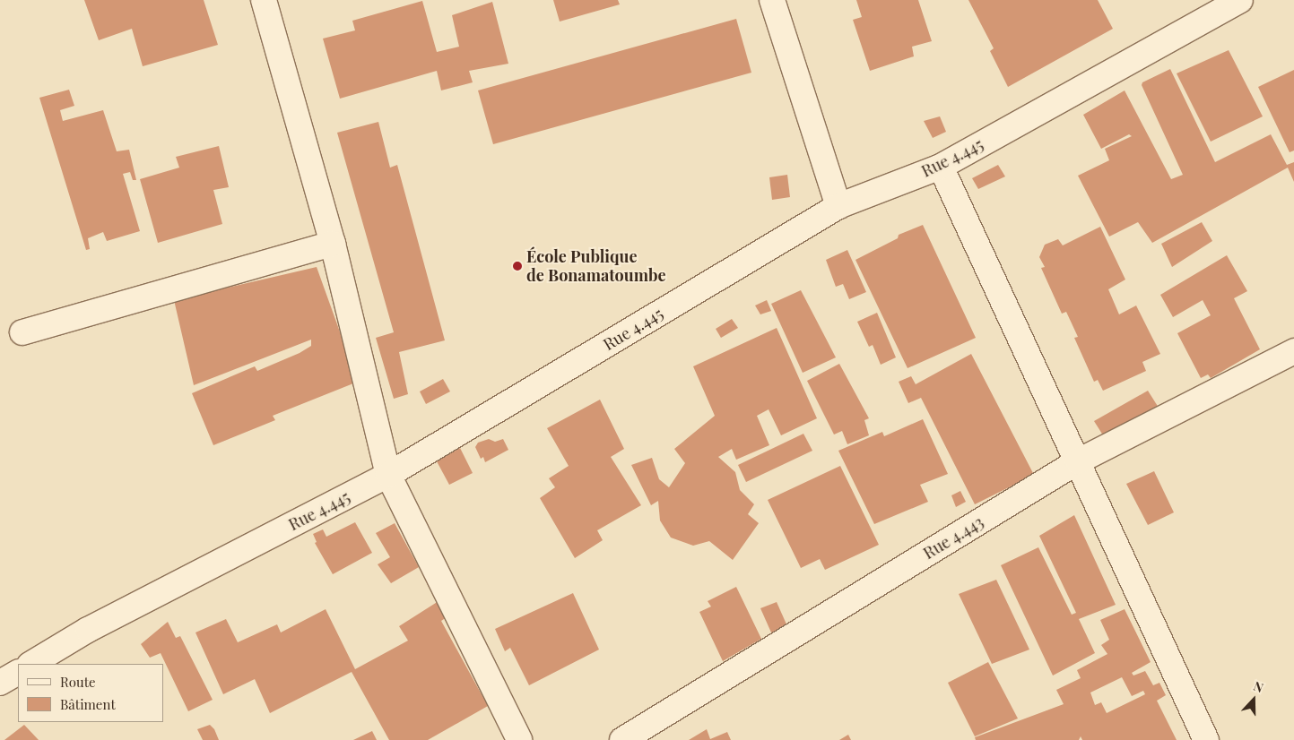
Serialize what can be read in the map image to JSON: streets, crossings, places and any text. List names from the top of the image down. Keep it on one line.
{"streets":{"street":["Rue 4.445","Rue 4.443"]},"places":["École Publique de Bonamatoumbe"],"legend":["Route","Bâtiment"],"north":"top"}
